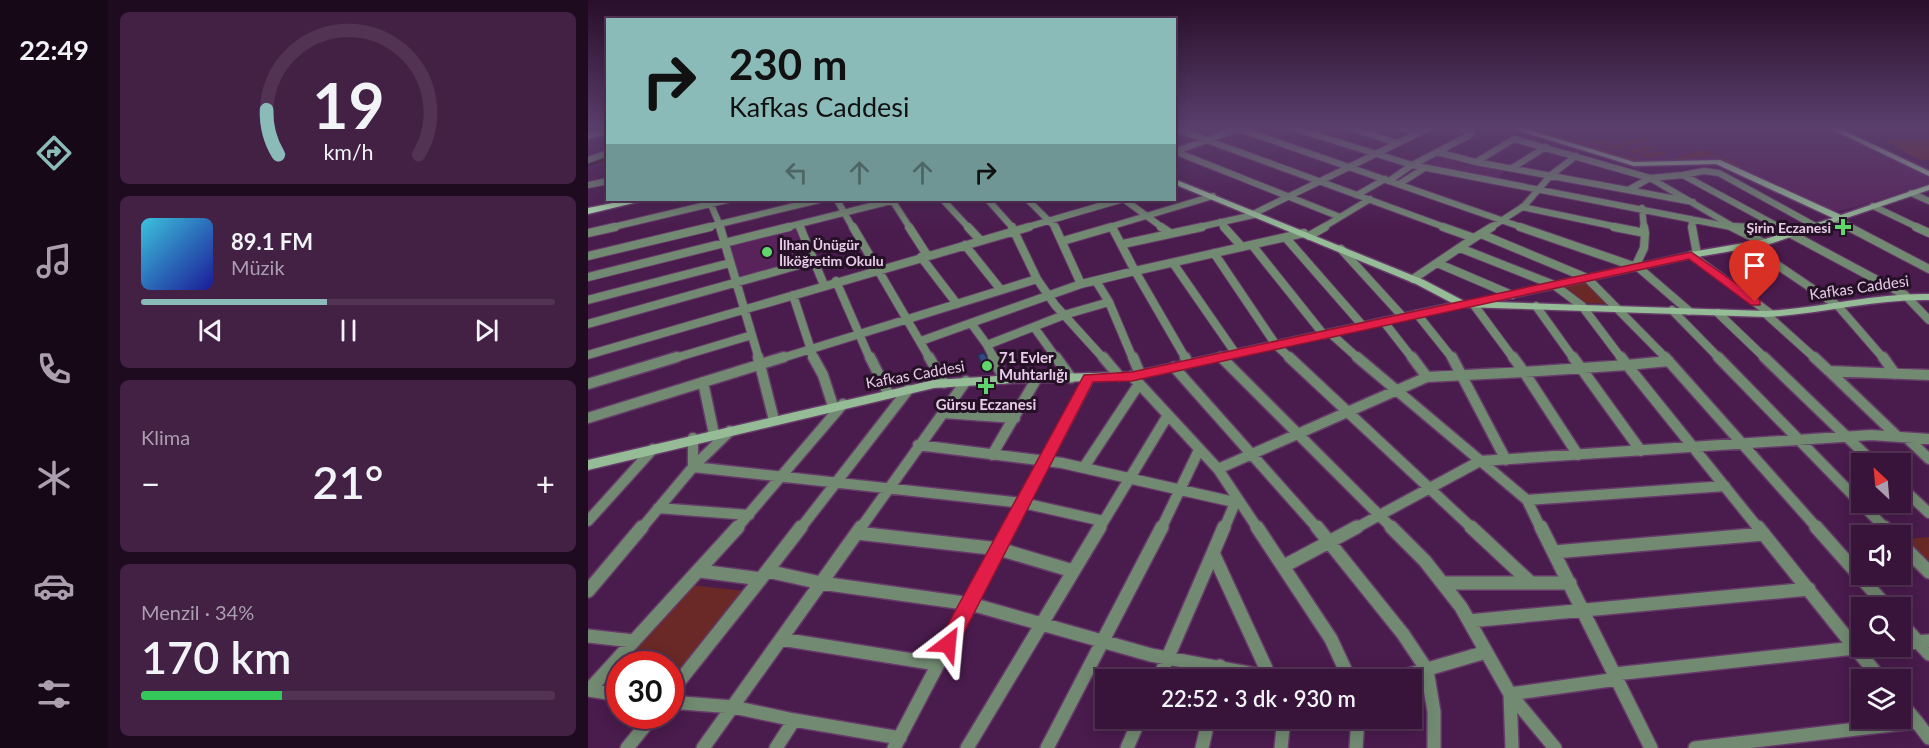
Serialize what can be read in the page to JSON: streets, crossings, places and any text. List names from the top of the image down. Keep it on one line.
{"streets":{"street":["Kafkas Caddesi"]},"places":{"health":["Şirin Eczanesi","Gürsu Eczanesi"],"other":["İlhan Ünügür İlköğretim Okulu","71 Evler Muhtarlığı"]},"north":"top left","page":{"tabs":"22:49","turn":["230 m","Kafkas Caddesi"],"song":["89.1 FM","Müzik"],"tile":["Klima",["Menzil · 34%","170 km"]],"heat":["−","21°","+"],"limit":"30","trip":"22:52 · 3 dk · 930 m","gauge":["19","km/h"]}}
